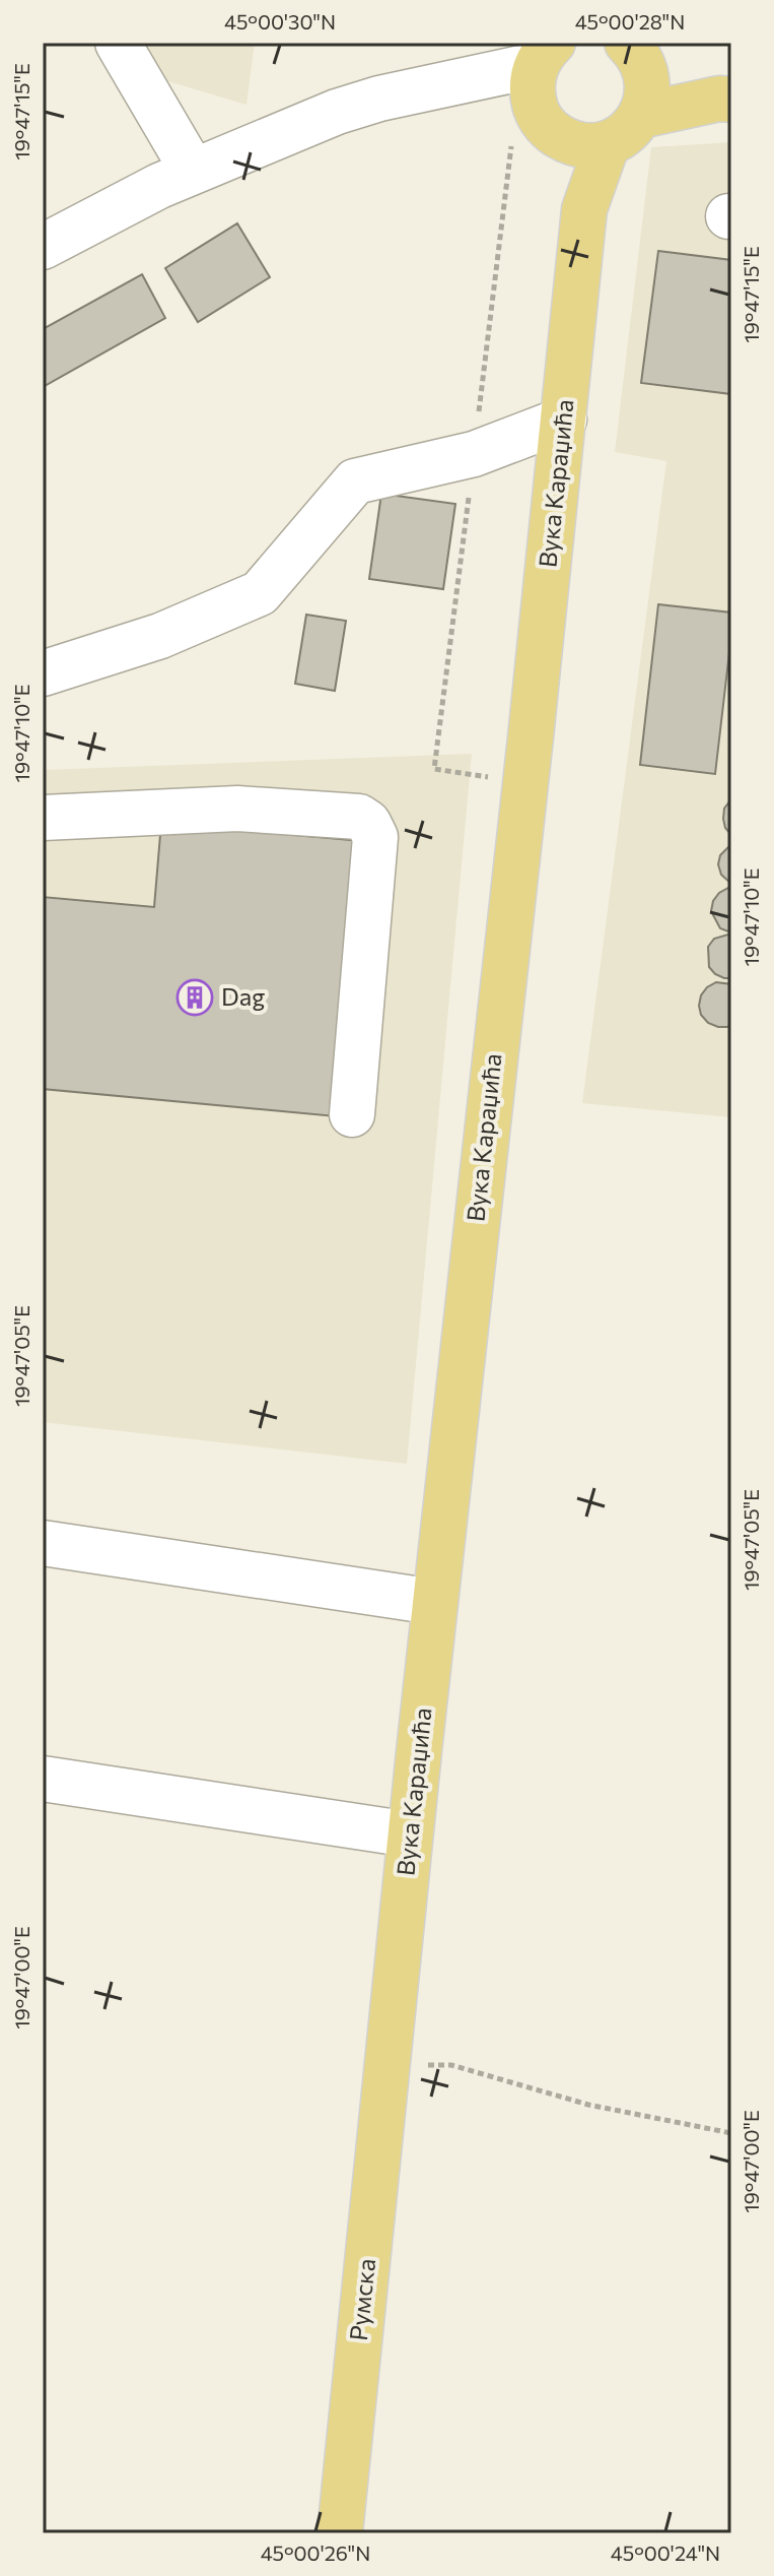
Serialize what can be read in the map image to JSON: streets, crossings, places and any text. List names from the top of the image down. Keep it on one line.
{"streets":{"main road":["Вука Караџића","Румска"]},"crossings":[["Вука Караџића","Румска"]],"places":{"building":["Dag"]},"coordinates":["45°00'30\"N","45°00'28\"N","19°47'15\"E","19°47'10\"E","19°47'05\"E","19°47'00\"E","45°00'26\"N","45°00'24\"N"]}
